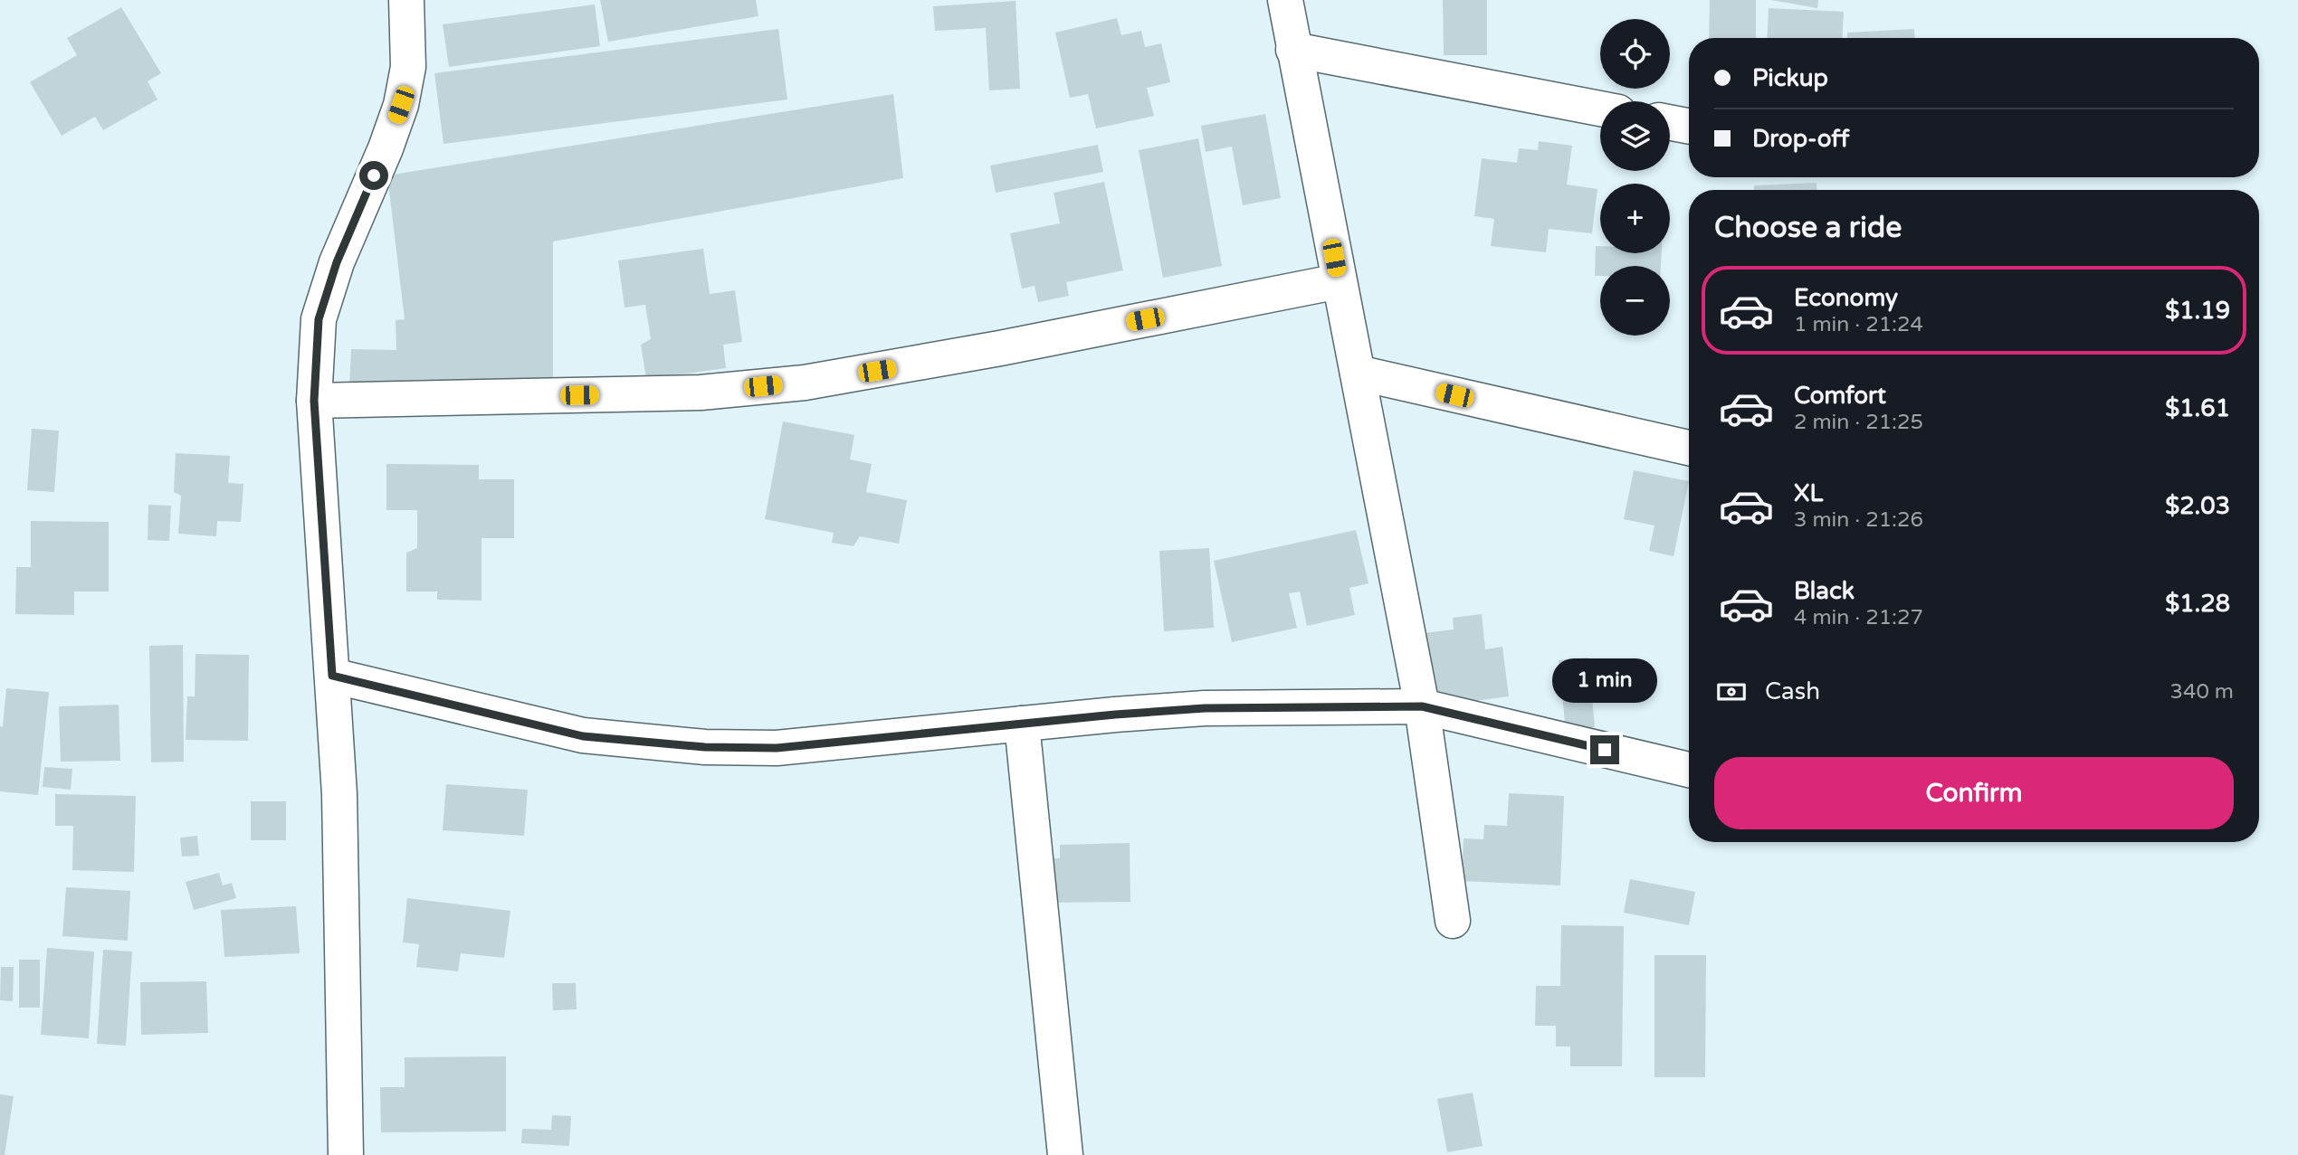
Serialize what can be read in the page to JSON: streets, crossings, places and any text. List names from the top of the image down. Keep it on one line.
{"page":{"map_buttons":["+","−"],"banner":["Pickup","Drop-off"],"heading":"Choose a ride","list":[{"name":"Economy","note":"1 min · 21:24","value":"$1.19"},{"name":"Comfort","note":"2 min · 21:25","value":"$1.61"},{"name":"XL","note":"3 min · 21:26","value":"$2.03"},{"name":"Black","note":"4 min · 21:27","value":"$1.28"}],"pay":["Cash","340 m"],"bubble":"1 min","buttons":"Confirm"}}
